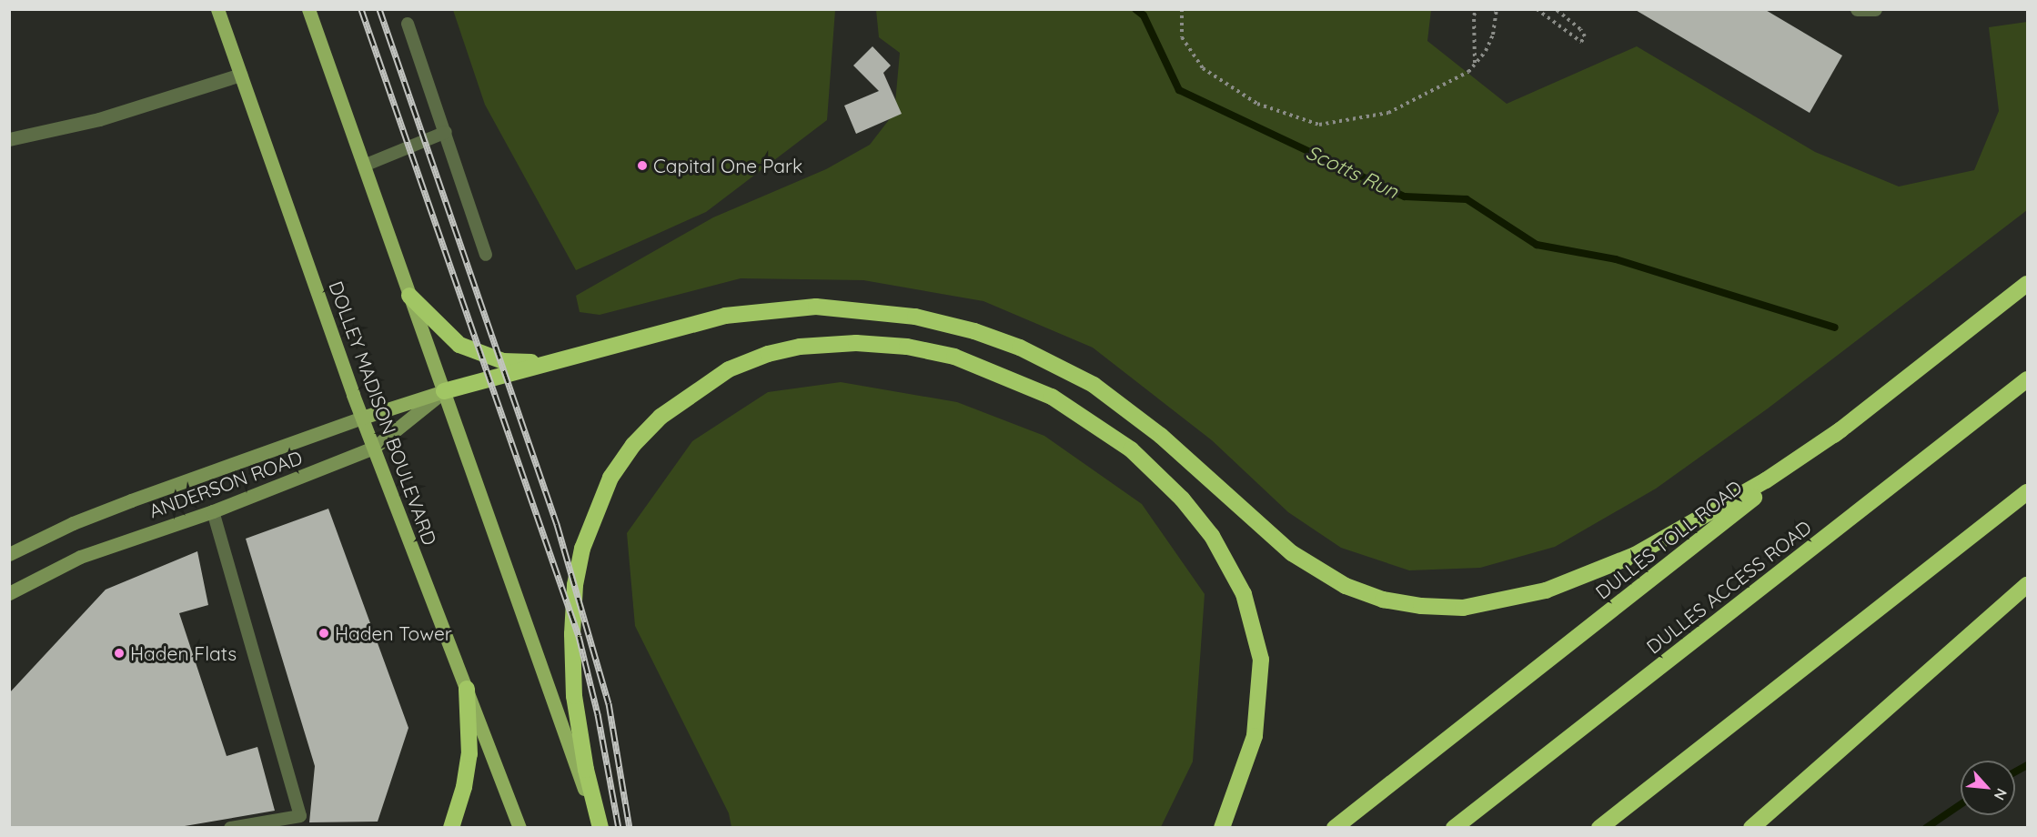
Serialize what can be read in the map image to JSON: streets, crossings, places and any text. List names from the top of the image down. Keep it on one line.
{"streets":{"highway":["DULLES TOLL ROAD","DULLES ACCESS ROAD"],"main road":["DOLLEY MADISON BOULEVARD"],"street":["ANDERSON ROAD"]},"crossings":[["DOLLEY MADISON BOULEVARD","ANDERSON ROAD"]],"water":["Scotts Run"],"places":["Capital One Park","Haden Tower","Haden Flats"],"north":"bottom right"}
